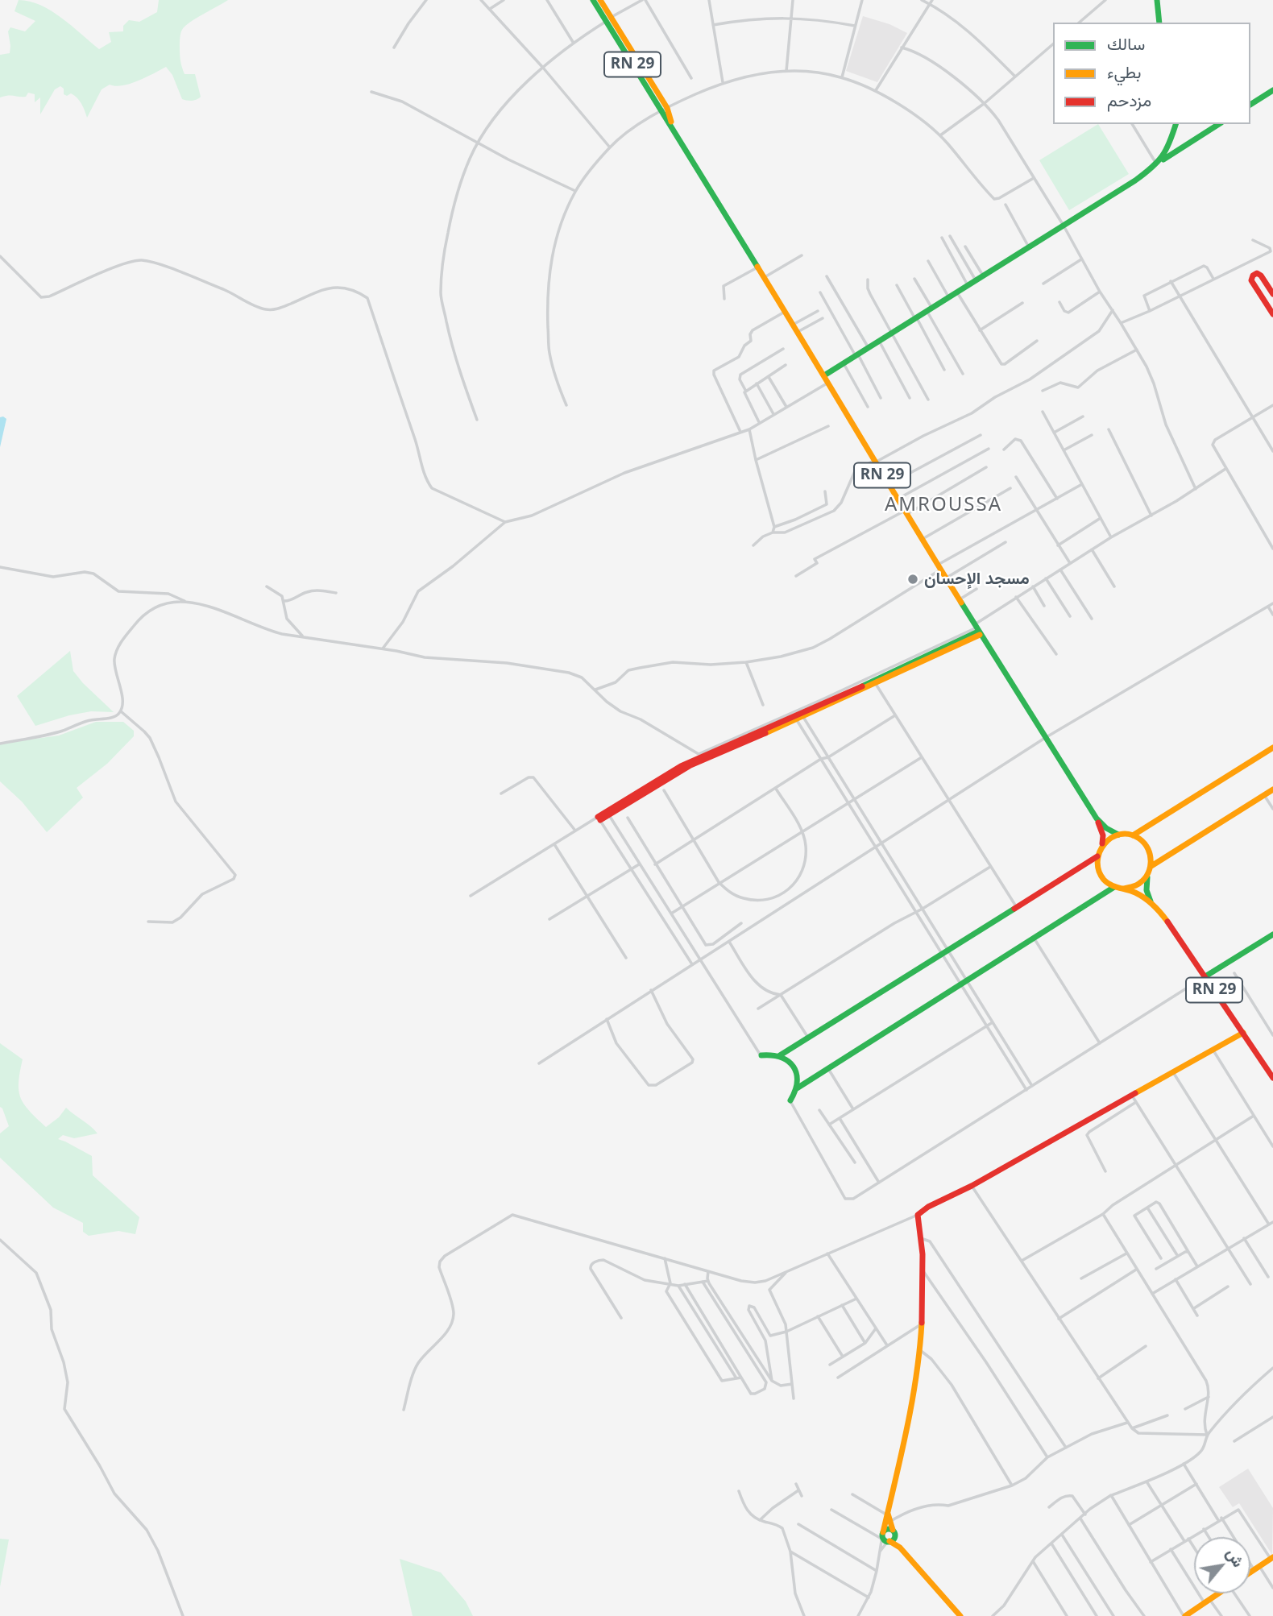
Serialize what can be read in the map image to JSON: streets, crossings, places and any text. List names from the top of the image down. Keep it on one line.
{"streets":{"main road":["RN 29"]},"districts":["AMROUSSA"],"places":["مسجد الإحسان"],"legend":["سالك","بطيء","مزدحم"],"north":"top right"}
